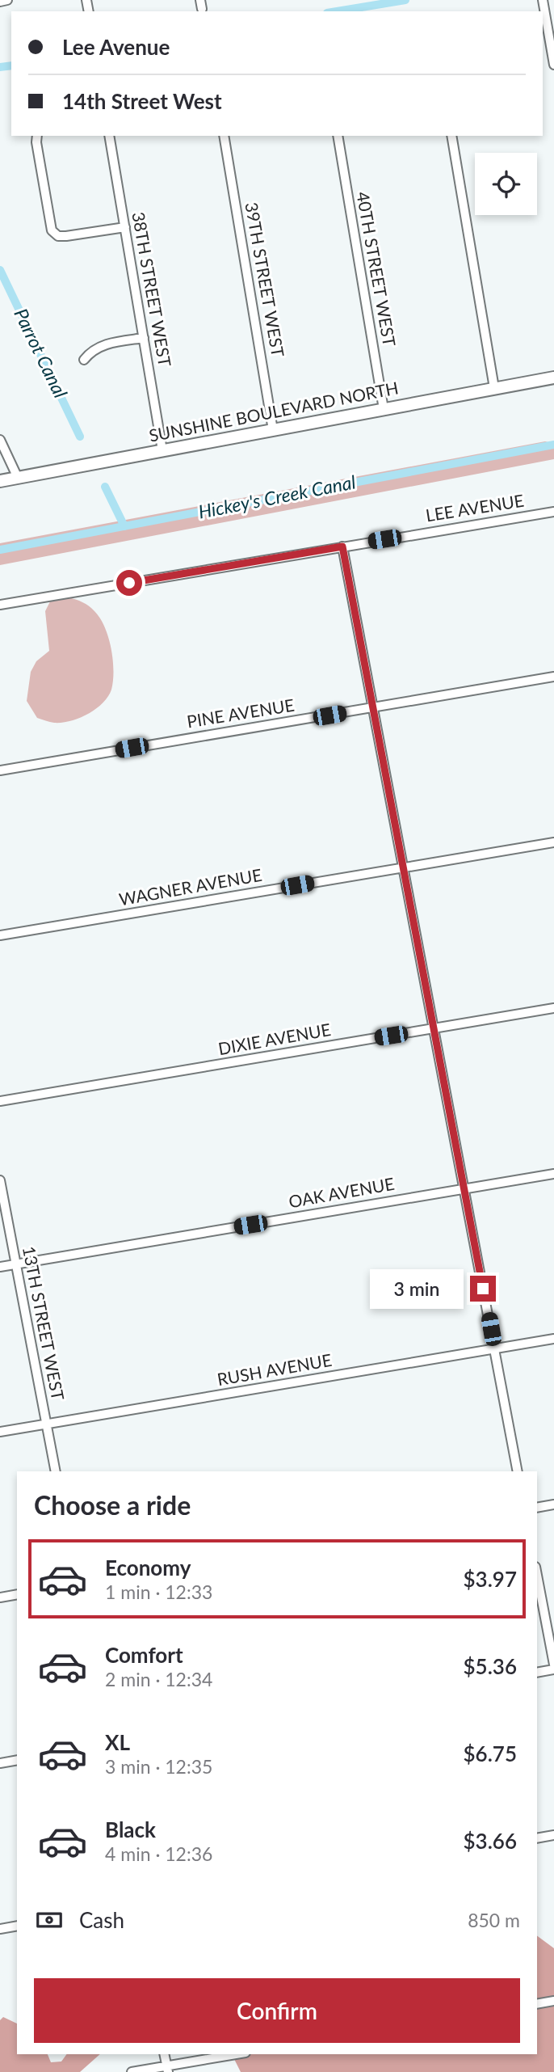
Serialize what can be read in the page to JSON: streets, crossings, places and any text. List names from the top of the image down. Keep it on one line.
{"streets":{"street":["40TH STREET WEST","39TH STREET WEST","38TH STREET WEST","SUNSHINE BOULEVARD NORTH","LEE AVENUE","PINE AVENUE","WAGNER AVENUE","DIXIE AVENUE","OAK AVENUE","13TH STREET WEST","RUSH AVENUE"]},"crossings":[["40TH STREET WEST","SUNSHINE BOULEVARD NORTH"],["39TH STREET WEST","SUNSHINE BOULEVARD NORTH"],["38TH STREET WEST","SUNSHINE BOULEVARD NORTH"],["OAK AVENUE","13TH STREET WEST"],["13TH STREET WEST","RUSH AVENUE"]],"water":["Parrot Canal","Hickey's Creek Canal"],"page":{"banner":["Lee Avenue","14th Street West"],"bubble":"3 min","heading":"Choose a ride","list":[{"name":"Economy","note":"1 min · 12:33","value":"$3.97"},{"name":"Comfort","note":"2 min · 12:34","value":"$5.36"},{"name":"XL","note":"3 min · 12:35","value":"$6.75"},{"name":"Black","note":"4 min · 12:36","value":"$3.66"}],"pay":["Cash","850 m"],"buttons":"Confirm"}}
